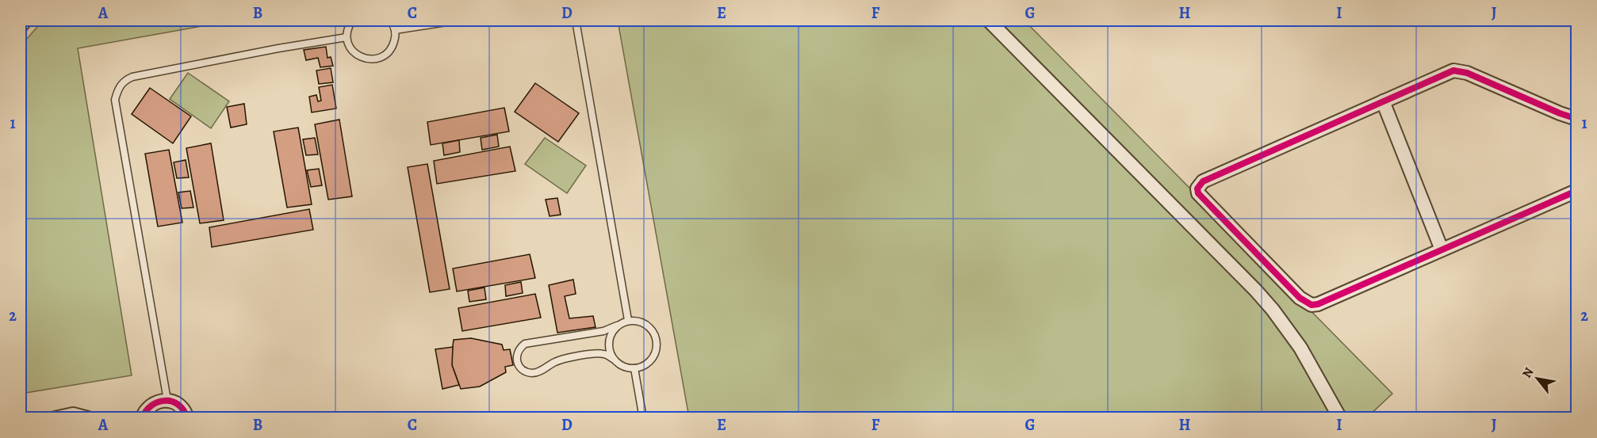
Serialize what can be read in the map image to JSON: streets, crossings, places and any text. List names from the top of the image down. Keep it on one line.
{"north":"top left","grid":{"columns":["A","B","C","D","E","F","G","H","I","J"],"rows":["1","2"]}}
